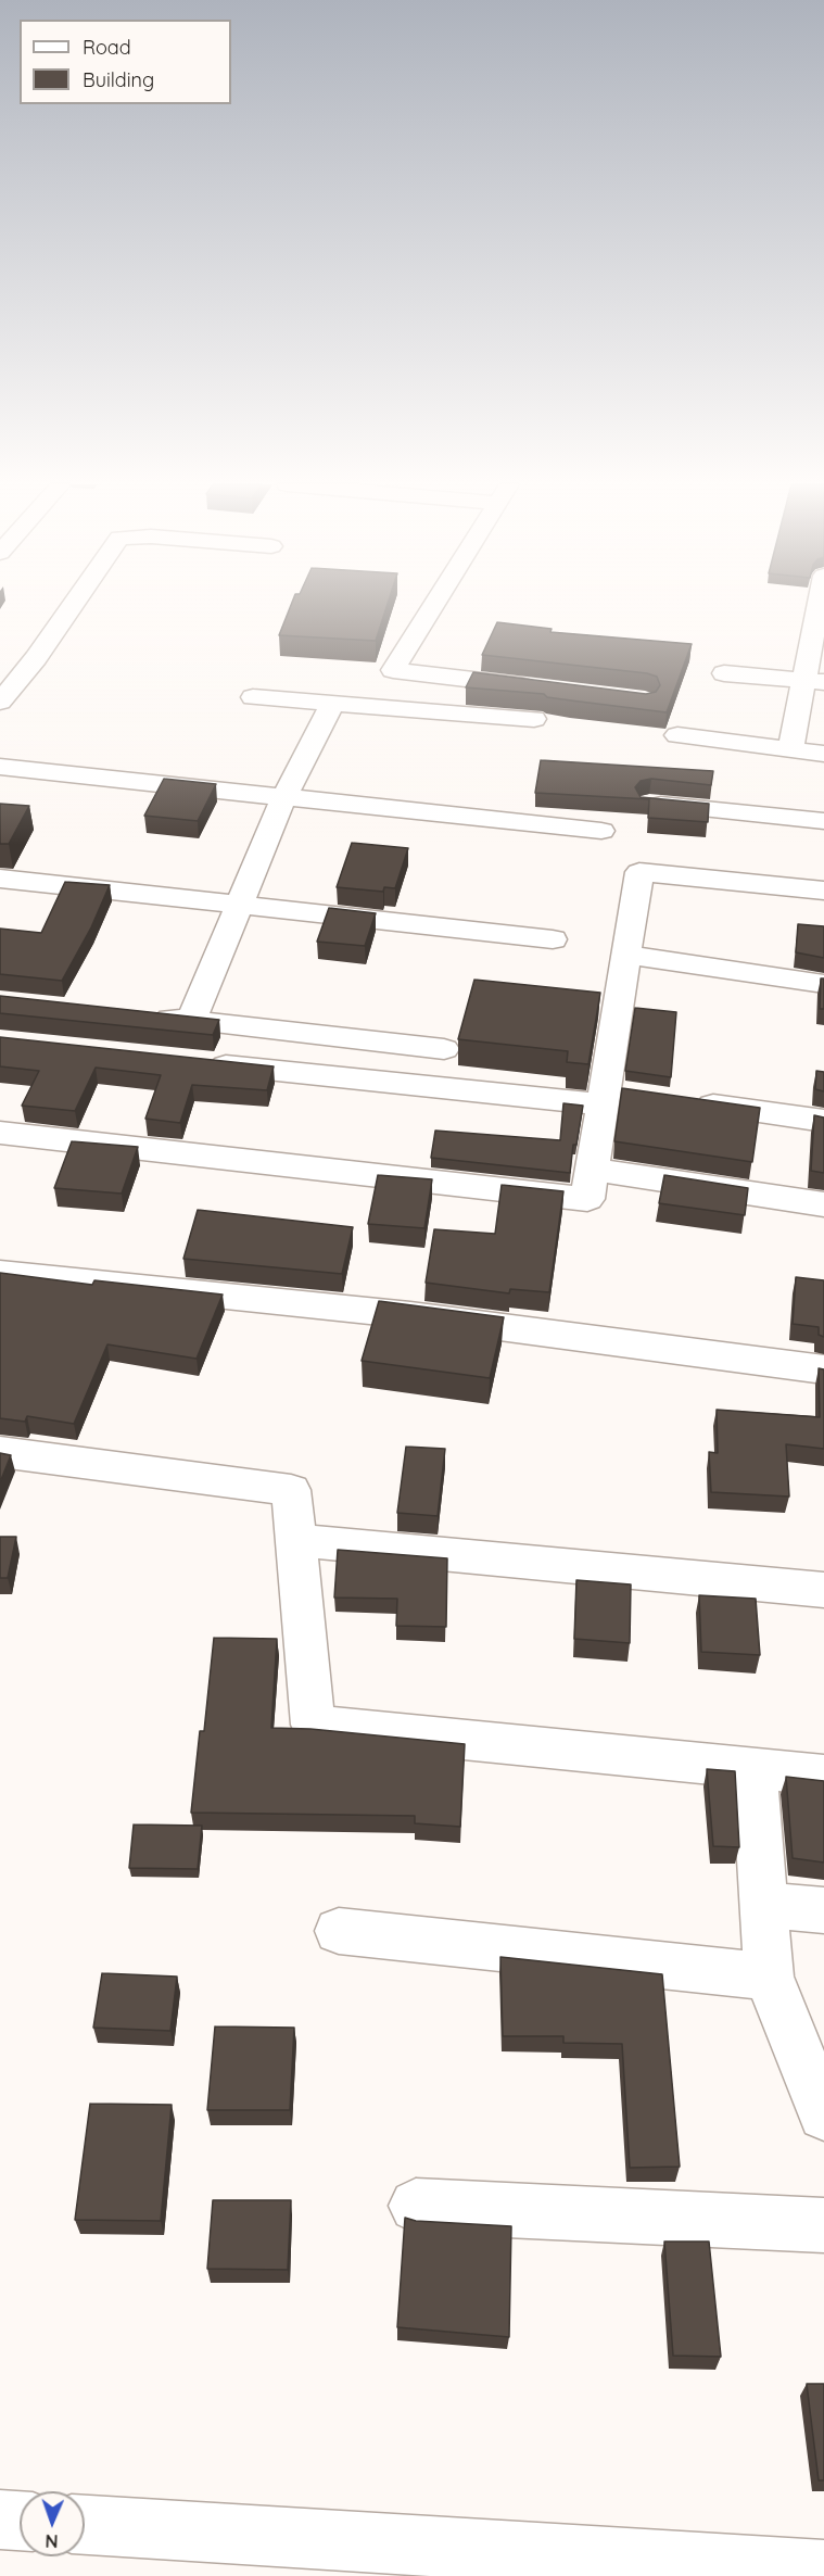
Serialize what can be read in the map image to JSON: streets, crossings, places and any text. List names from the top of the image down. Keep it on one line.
{"legend":["Road","Building"],"north":"bottom"}
